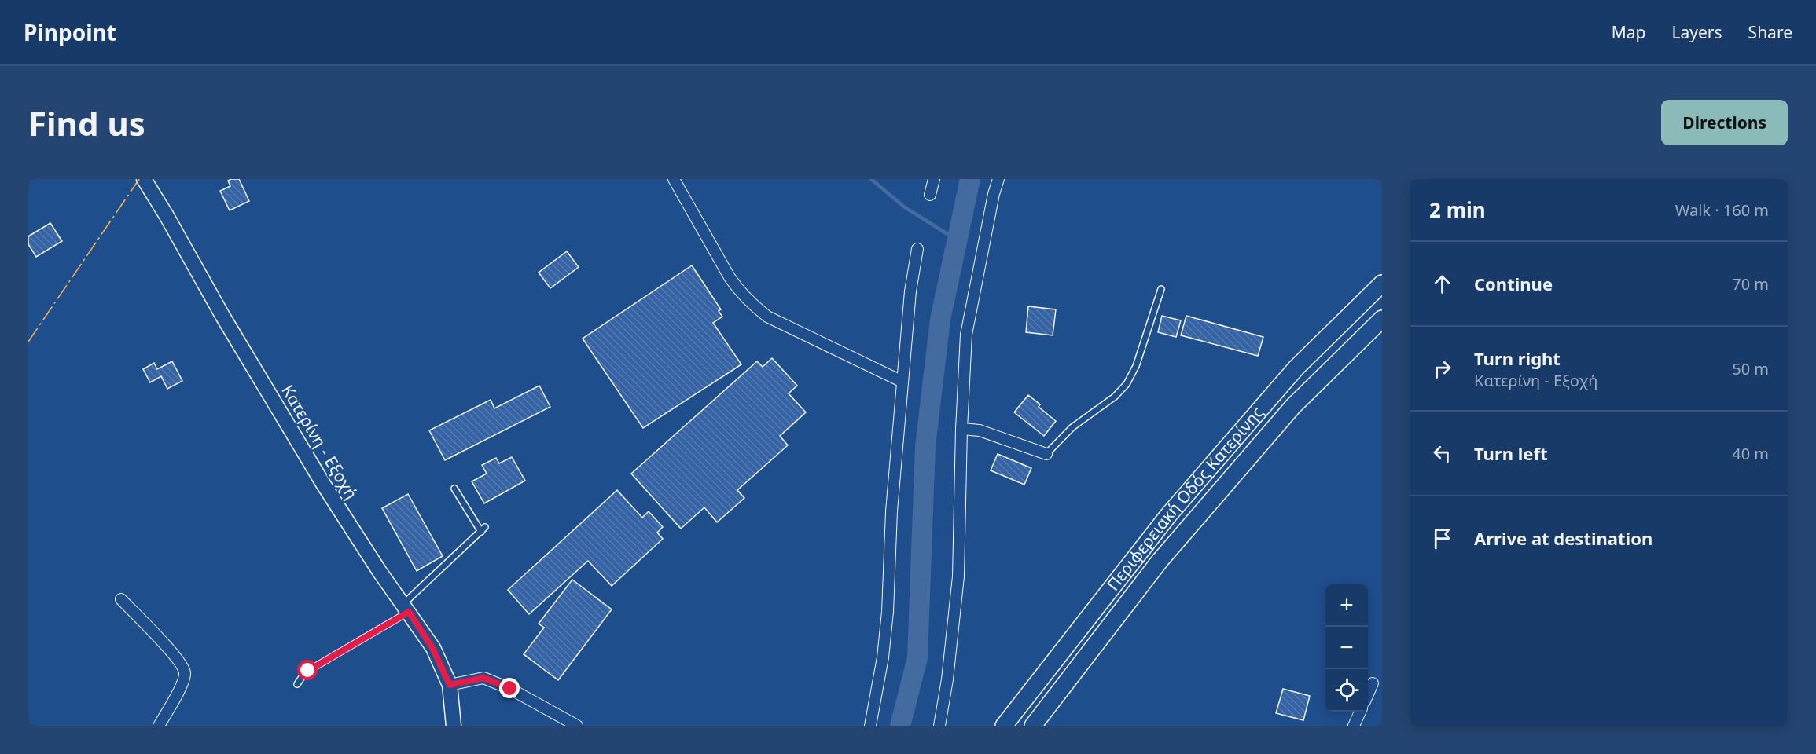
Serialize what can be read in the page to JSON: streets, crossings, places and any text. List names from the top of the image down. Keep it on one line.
{"streets":{"main road":["Κατερίνη - Εξοχή","Περιφερειακή Οδός Κατερίνης"]},"page":{"header":"Pinpoint","nav":["Map","Layers","Share"],"buttons":"Directions","title":"Find us","heading":["2 min","Walk · 160 m"],"list":[["Continue","70 m"],["Turn right","Κατερίνη - Εξοχή","50 m"],["Turn left","40 m"],"Arrive at destination"],"map_buttons":["+","−"]}}
